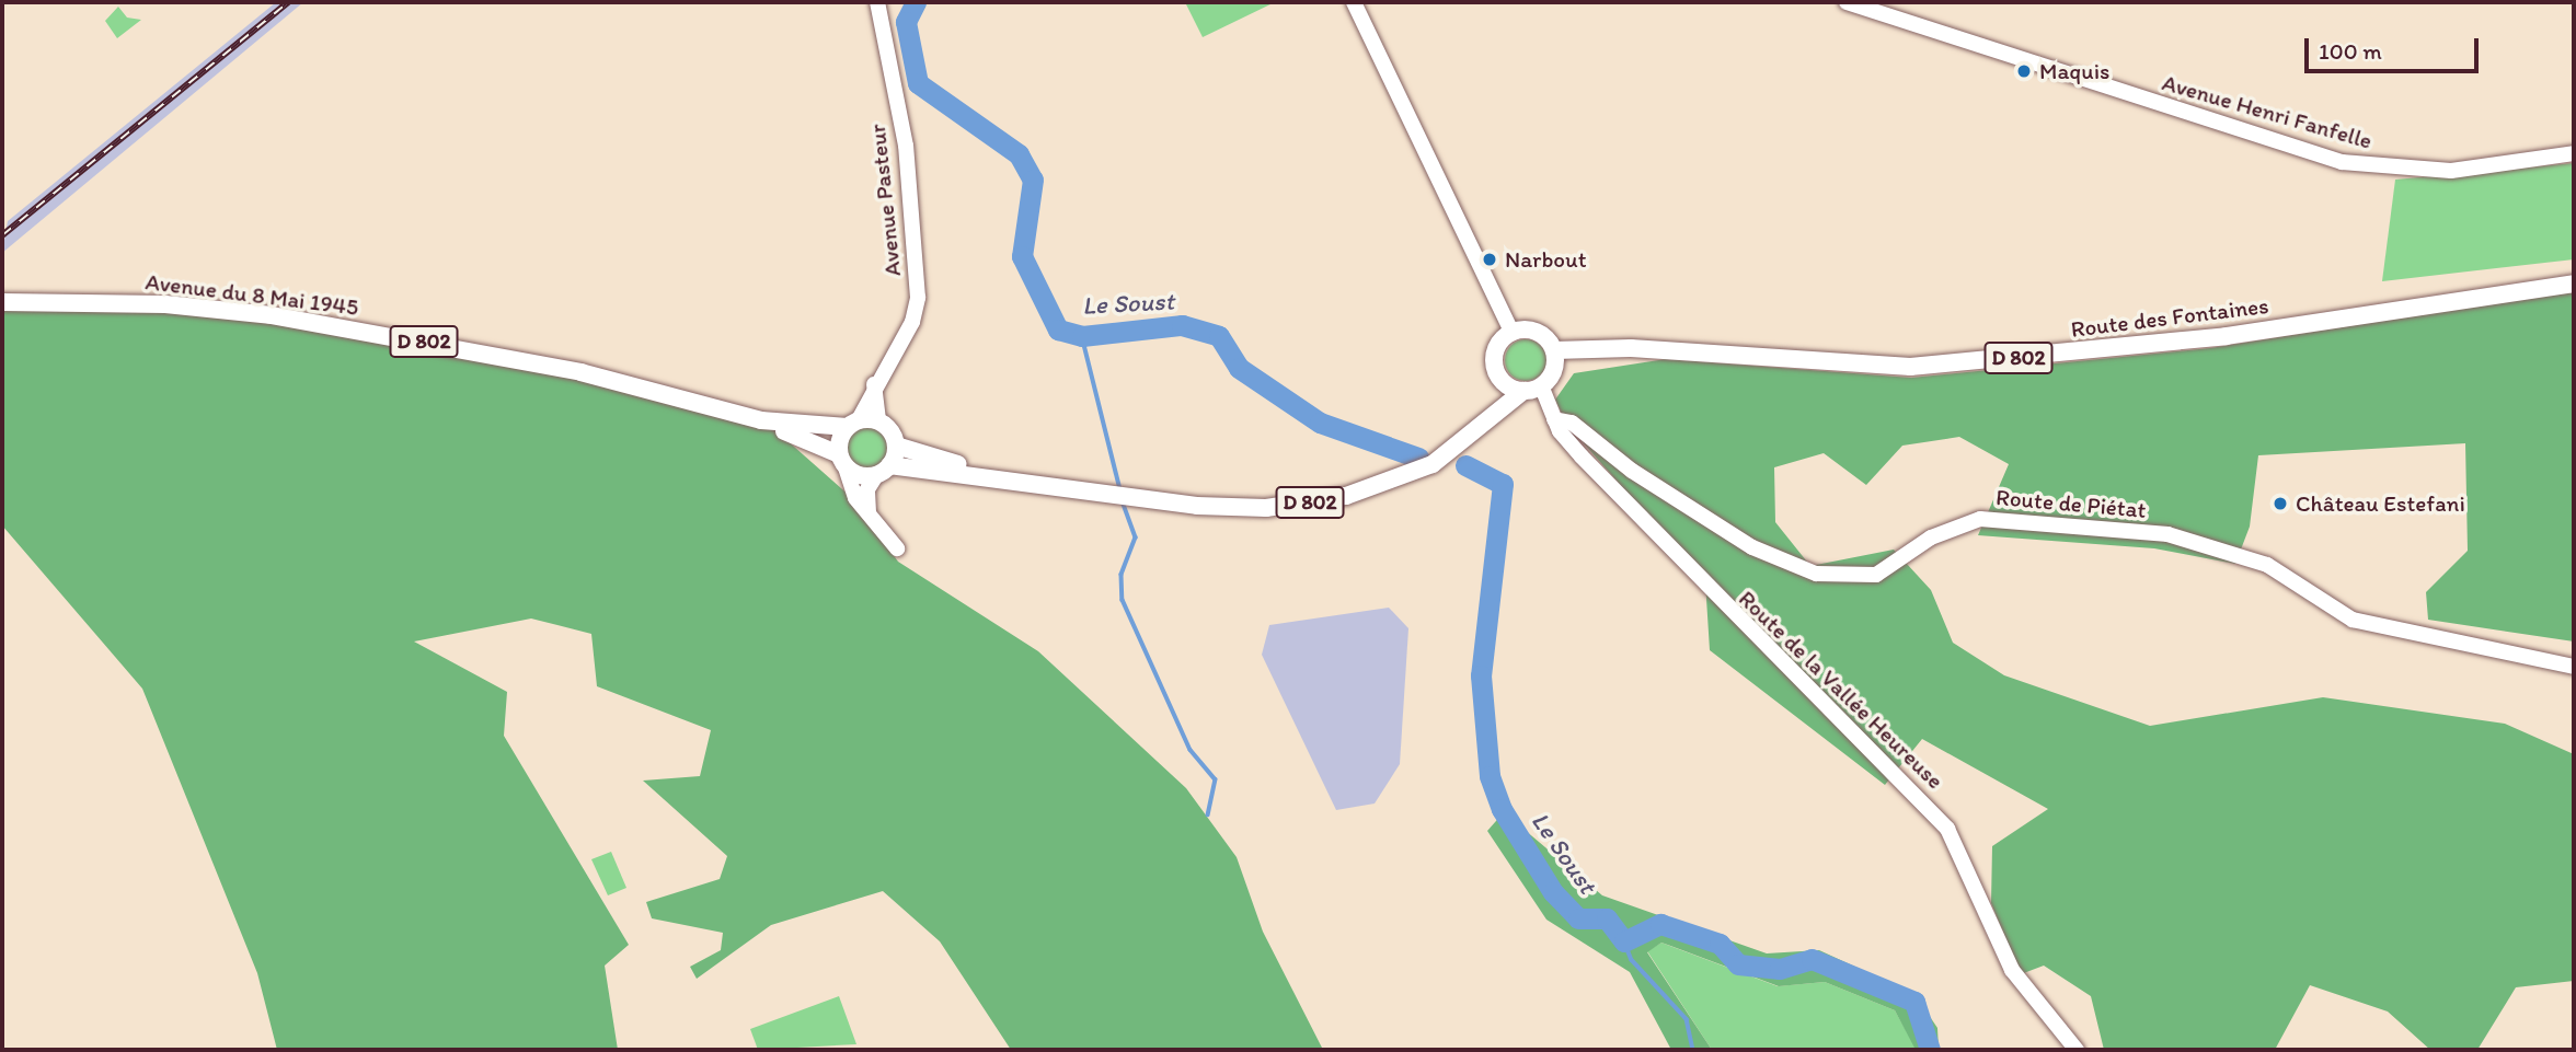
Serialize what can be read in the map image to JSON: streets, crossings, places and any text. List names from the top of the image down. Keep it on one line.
{"streets":{"main road":["Avenue du 8 Mai 1945","Route des Fontaines","D 802"],"street":["Avenue Henri Fanfelle","Avenue Pasteur","Route de Piétat","Route de la Vallée Heureuse"]},"crossings":[["Avenue Pasteur","Avenue du 8 Mai 1945"],["Avenue du 8 Mai 1945","D 802"],["Route des Fontaines","D 802"],["Route des Fontaines","Route de la Vallée Heureuse"],["D 802","Route de la Vallée Heureuse"],["Route de Piétat","Route de la Vallée Heureuse"]],"water":["Le Soust"],"places":["Maquis","Narbout","Château Estefani"],"scale_bar":"100 m"}
